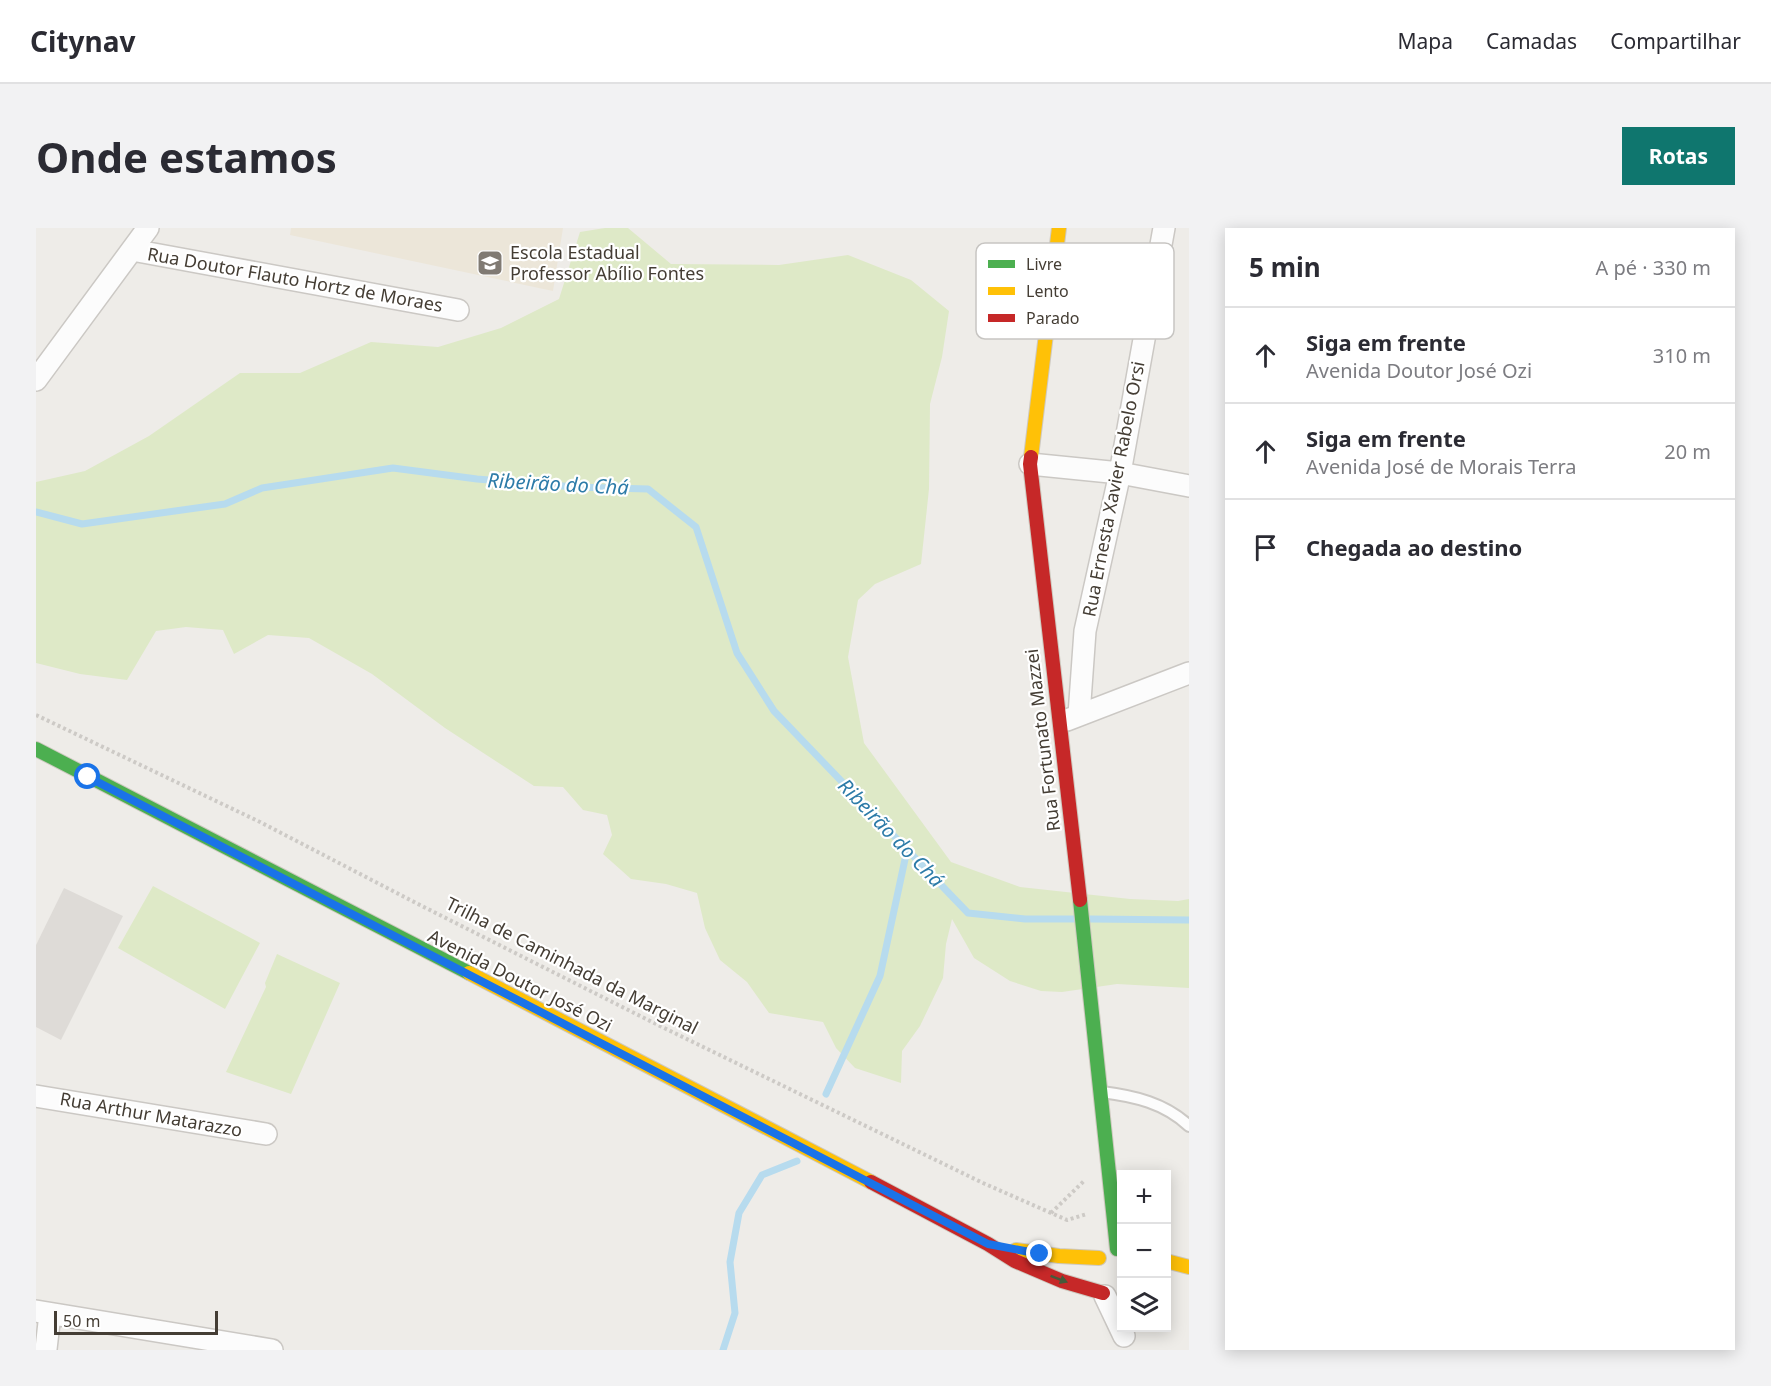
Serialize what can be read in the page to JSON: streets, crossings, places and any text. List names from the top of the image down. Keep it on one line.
{"streets":{"main road":["Rua Fortunato Mazzei","Avenida Doutor José Ozi"],"street":["Rua Doutor Flauto Hortz de Moraes","Rua Ernesta Xavier Rabelo Orsi","Rua Arthur Matarazzo"],"path":["Trilha de Caminhada da Marginal"]},"crossings":[["Rua Ernesta Xavier Rabelo Orsi","Rua Fortunato Mazzei"]],"water":["Ribeirão do Chá"],"places":{"school or university":["Escola Estadual Professor Abílio Fontes"]},"legend":["Livre","Lento","Parado"],"scale_bar":"50 m","page":{"header":"Citynav","nav":["Mapa","Camadas","Compartilhar"],"buttons":"Rotas","title":"Onde estamos","heading":["5 min","A pé · 330 m"],"list":[["Siga em frente","Avenida Doutor José Ozi","310 m"],["Siga em frente","Avenida José de Morais Terra","20 m"],"Chegada ao destino"],"map_buttons":["+","−"],"scale":"50 m"}}
